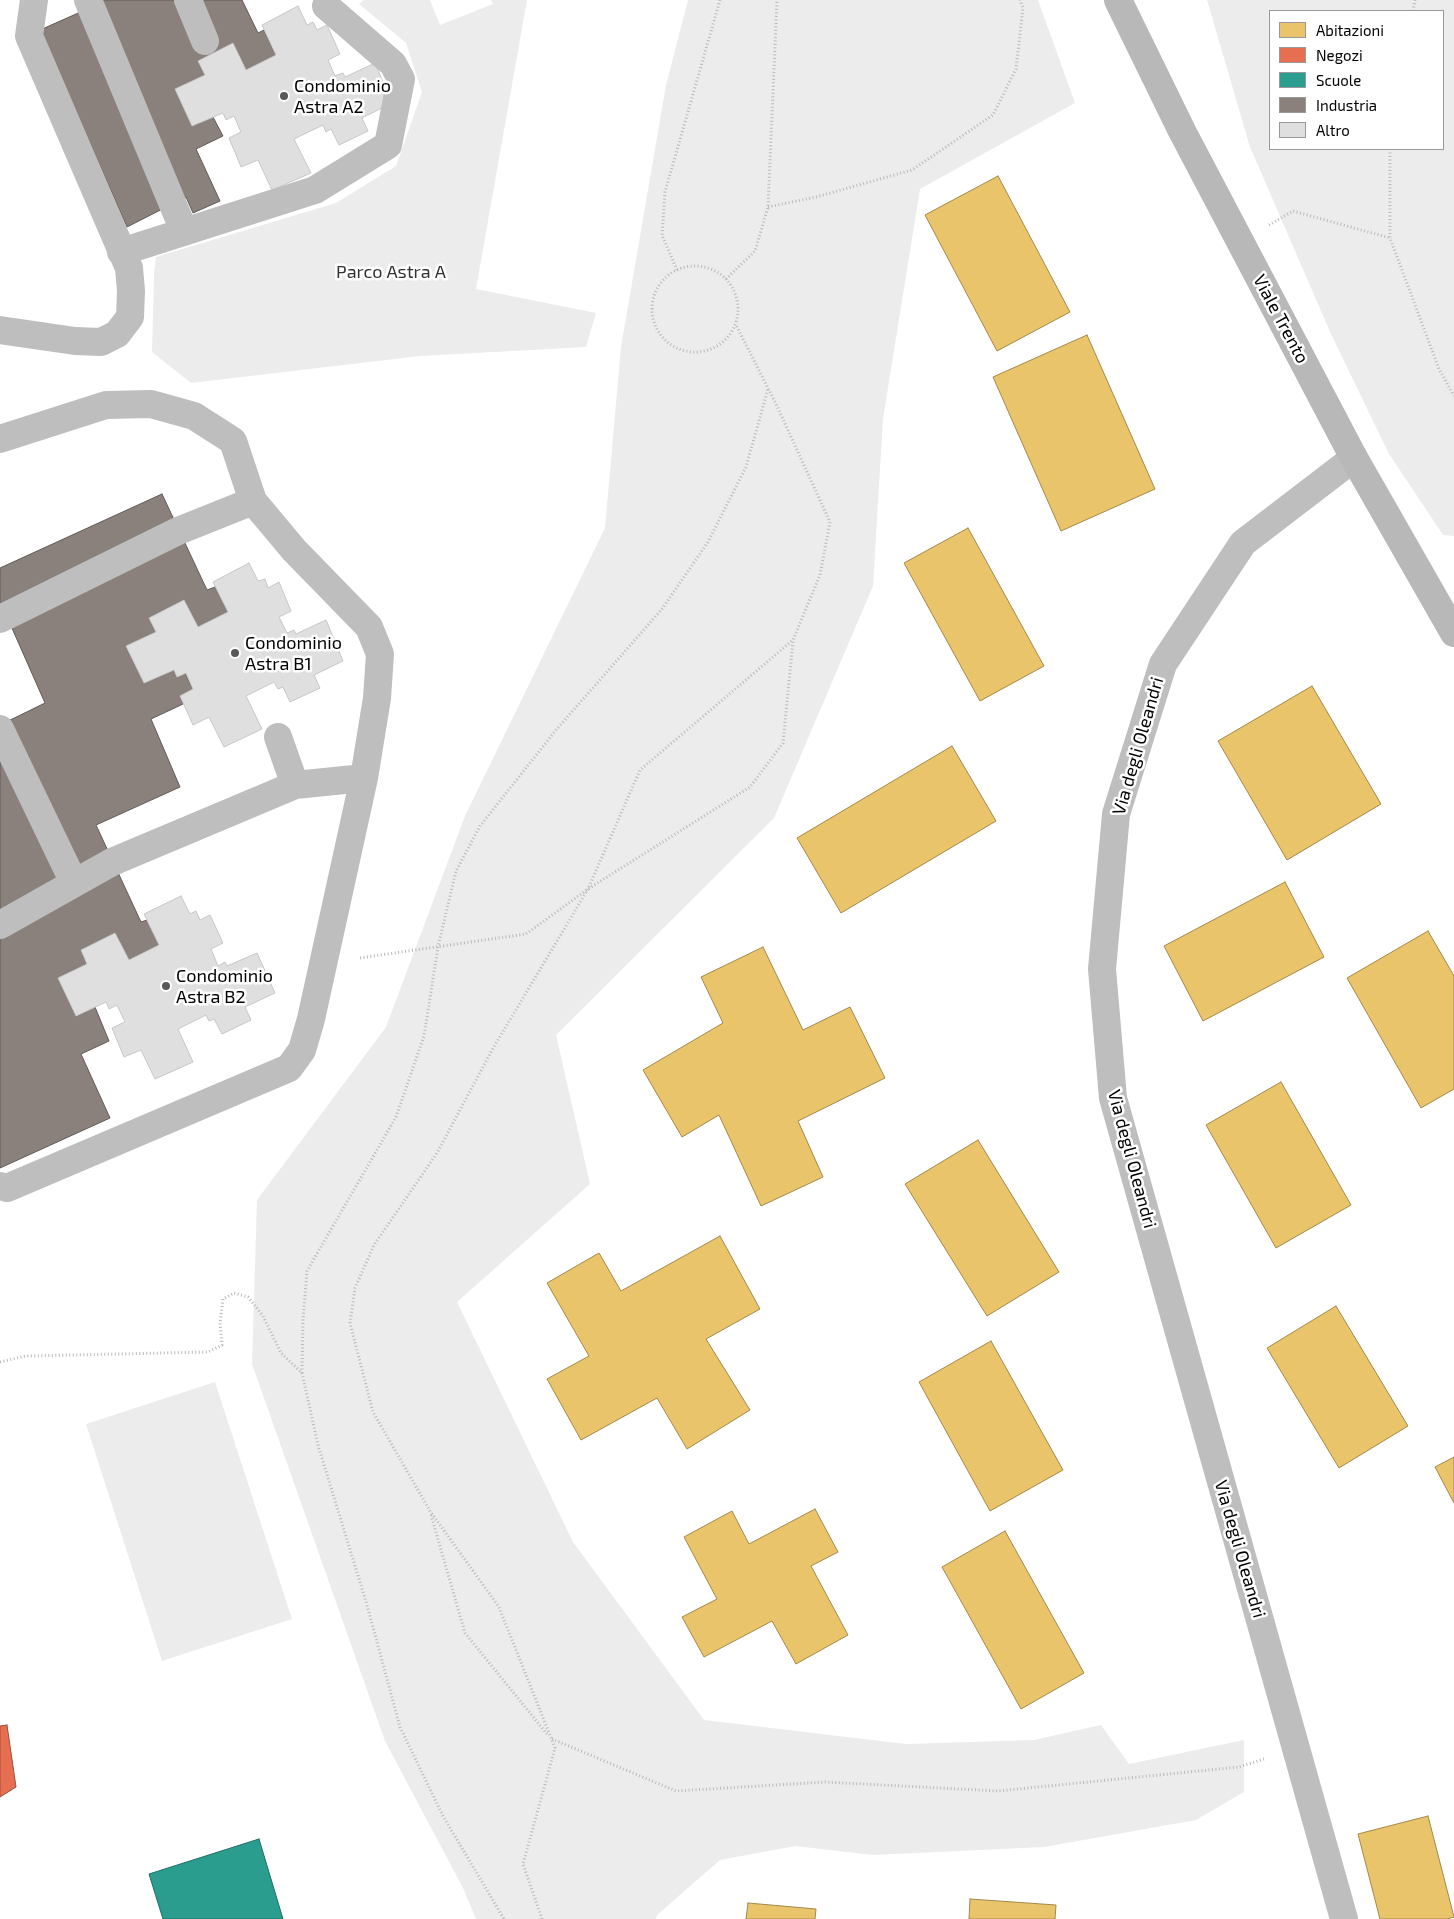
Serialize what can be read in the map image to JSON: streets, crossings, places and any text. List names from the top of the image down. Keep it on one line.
{"streets":{"street":["Viale Trento","Via degli Oleandri"]},"crossings":[["Viale Trento","Via degli Oleandri"]],"parks":["Parco Astra A"],"places":["Condominio Astra A2","Condominio Astra B1","Condominio Astra B2"],"legend":["Abitazioni","Negozi","Scuole","Industria","Altro"]}
